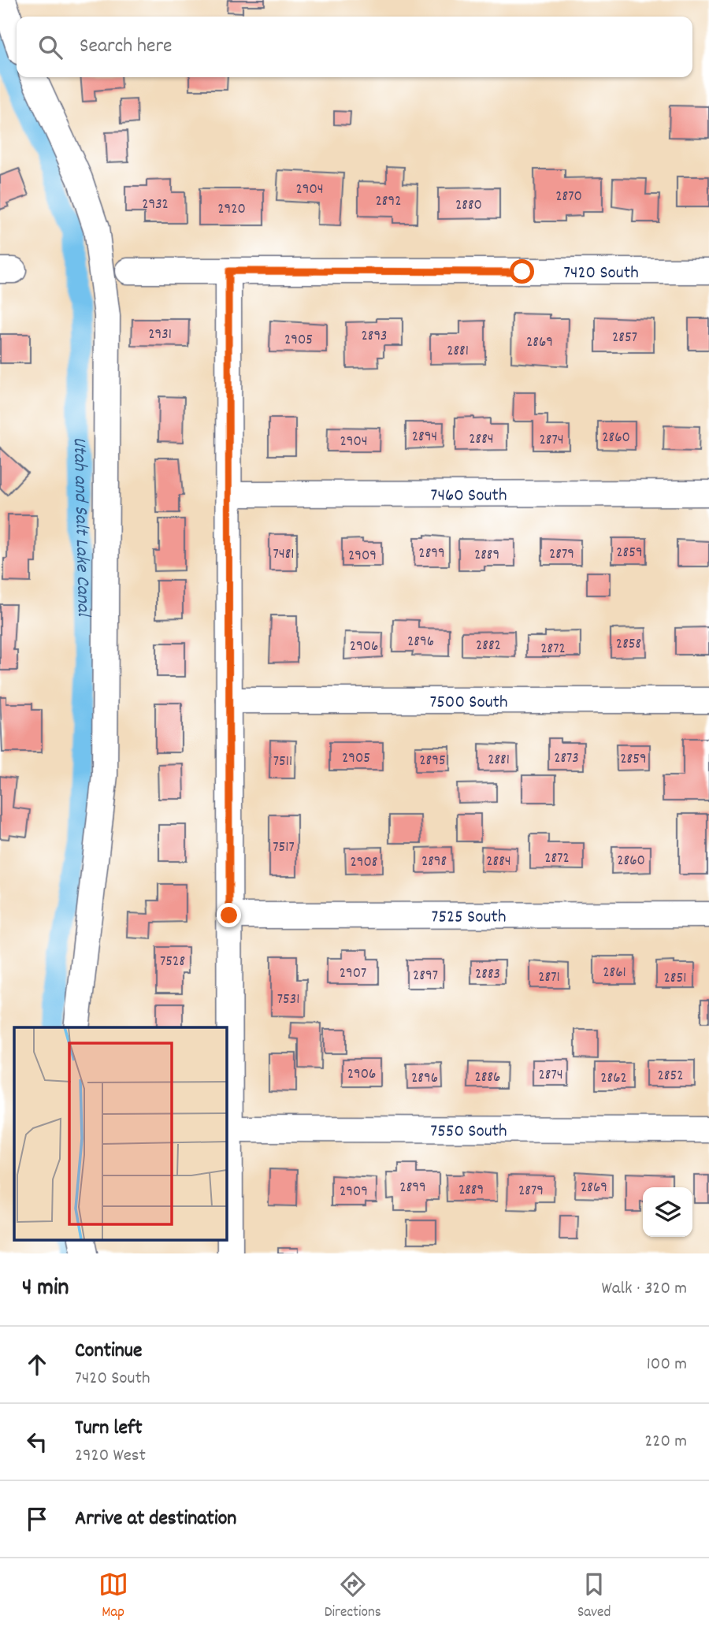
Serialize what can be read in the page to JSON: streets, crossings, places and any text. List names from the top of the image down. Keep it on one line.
{"streets":{"street":["7420 South","7460 South","7500 South","7525 South","7550 South"]},"water":["Utah and Salt Lake Canal"],"house_numbers":["2904","2870","2892","2932","2880","2920","2931","2893","2857","2905","2869","2881","2894","2860","2884","2874","2904","2859","2899","7481","2879","2889","2909","2896","2858","2882","2906","2872","2905","2873","2859","2881","2895","7511","7517","2872","2860","2898","2884","2908","7528","2861","2907","2883","2897","2871","2851","7531","2906","2874","2852","2886","2896","2862","2899","2869","2889","2879","2909"],"page":{"search":"Search here","heading":["4 min","Walk · 320 m"],"list":[["Continue","7420 South","100 m"],["Turn left","2920 West","220 m"],"Arrive at destination"],"nav":["Map","Directions","Saved"]}}
